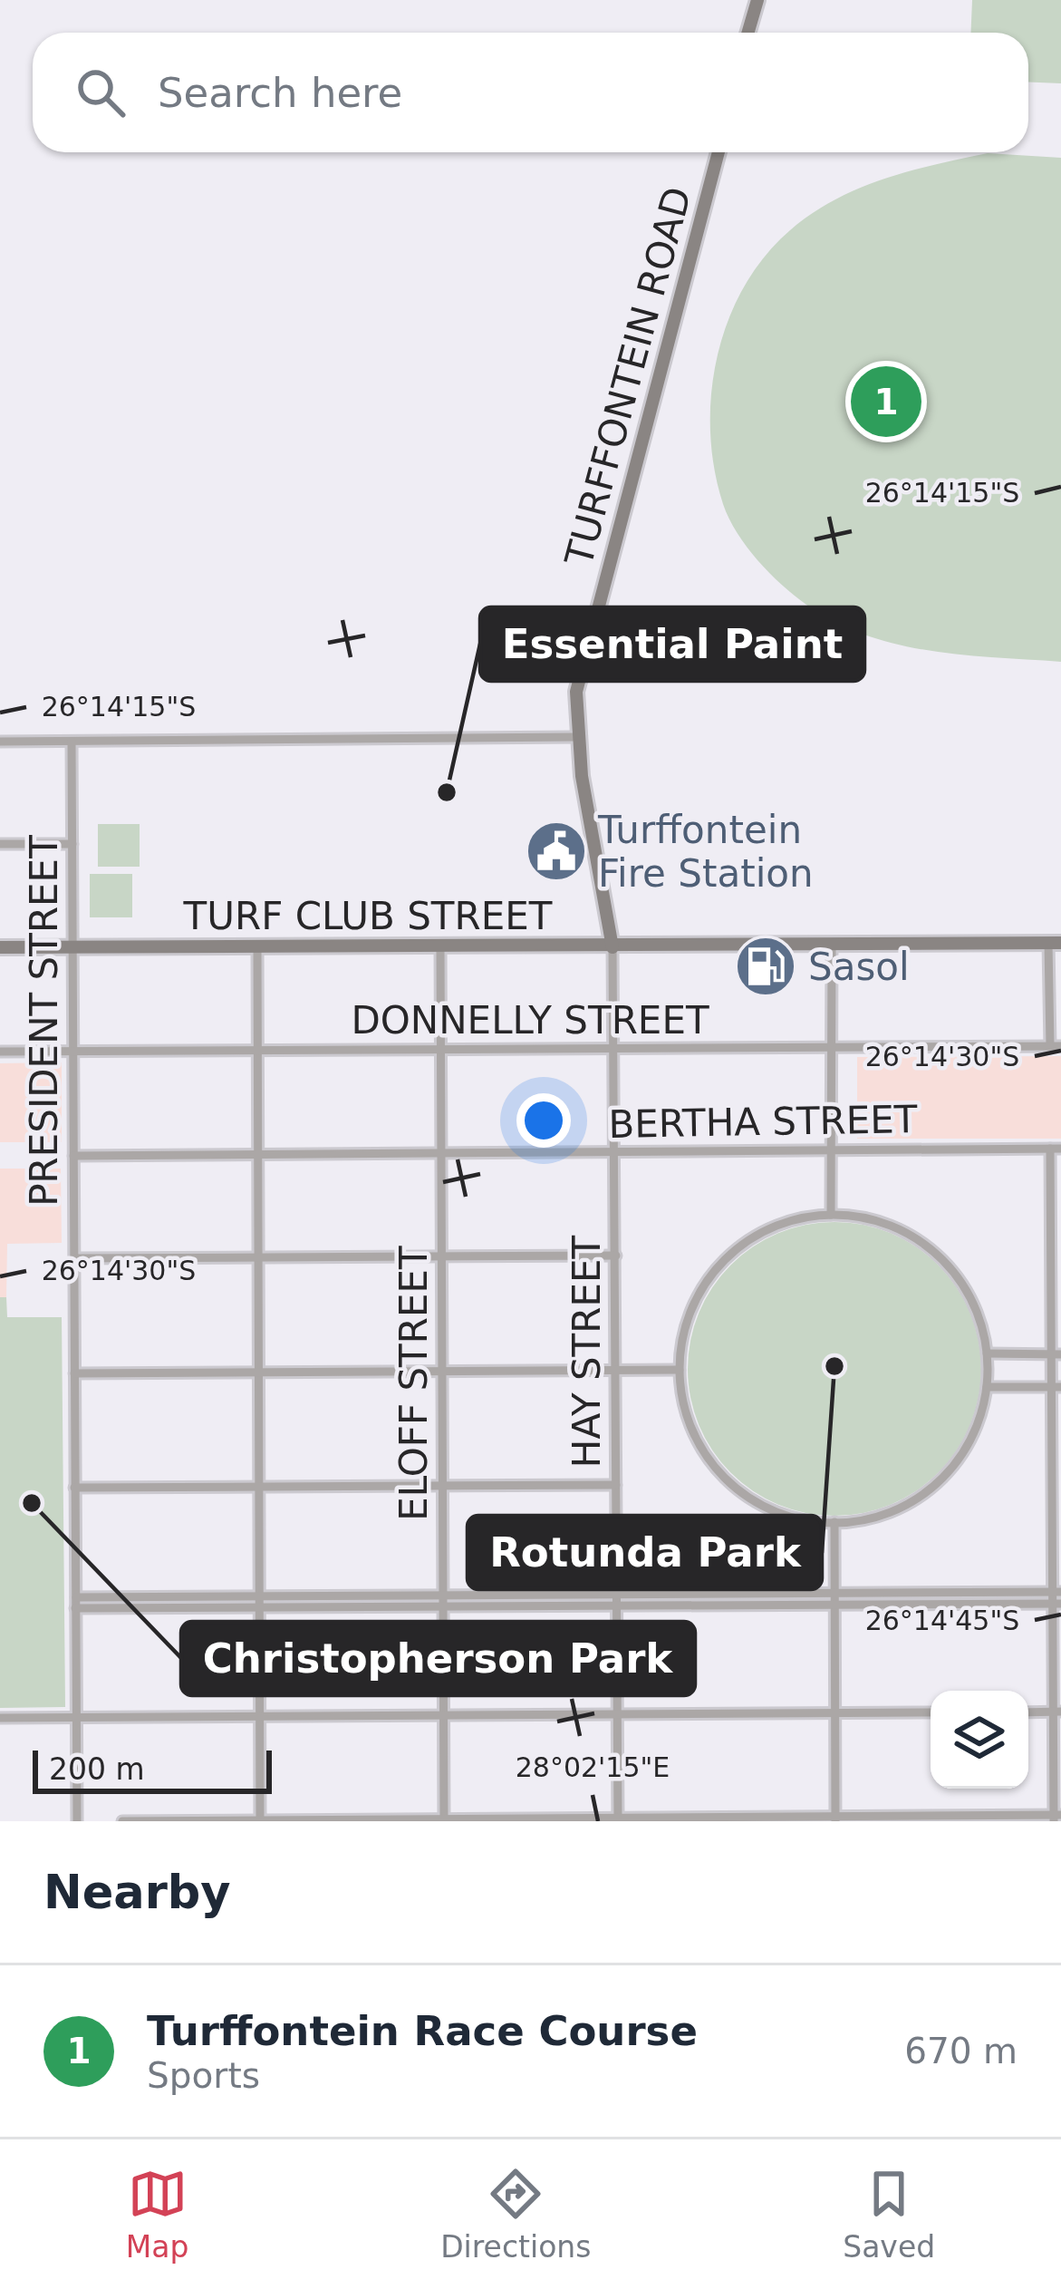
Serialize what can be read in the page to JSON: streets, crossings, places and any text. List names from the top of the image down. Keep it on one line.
{"streets":{"main road":["TURFFONTEIN ROAD","TURF CLUB STREET"],"street":["DONNELLY STREET","PRESIDENT STREET","BERTHA STREET","HAY STREET","ELOFF STREET"]},"crossings":[["TURFFONTEIN ROAD","TURF CLUB STREET"],["TURFFONTEIN ROAD","HAY STREET"],["TURF CLUB STREET","PRESIDENT STREET"],["TURF CLUB STREET","HAY STREET"],["TURF CLUB STREET","ELOFF STREET"],["DONNELLY STREET","PRESIDENT STREET"],["DONNELLY STREET","HAY STREET"],["DONNELLY STREET","ELOFF STREET"],["PRESIDENT STREET","BERTHA STREET"],["BERTHA STREET","HAY STREET"],["BERTHA STREET","ELOFF STREET"]],"places":{"other":["Essential Paint","Rotunda Park","Christopherson Park"],"public building":["Turffontein Fire Station"],"fuel station":["Sasol"]},"scale_bar":"200 m","page":{"search":"Search here","pins":"1","scale":"200 m","heading":"Nearby","list":[{"mark":"1","name":"Turffontein Race Course","note":"Sports","value":"670 m"}],"nav":["Map","Directions","Saved"]},"coordinates":["26°14'15\"S","26°14'30\"S","26°14'45\"S","28°02'15\"E"]}
